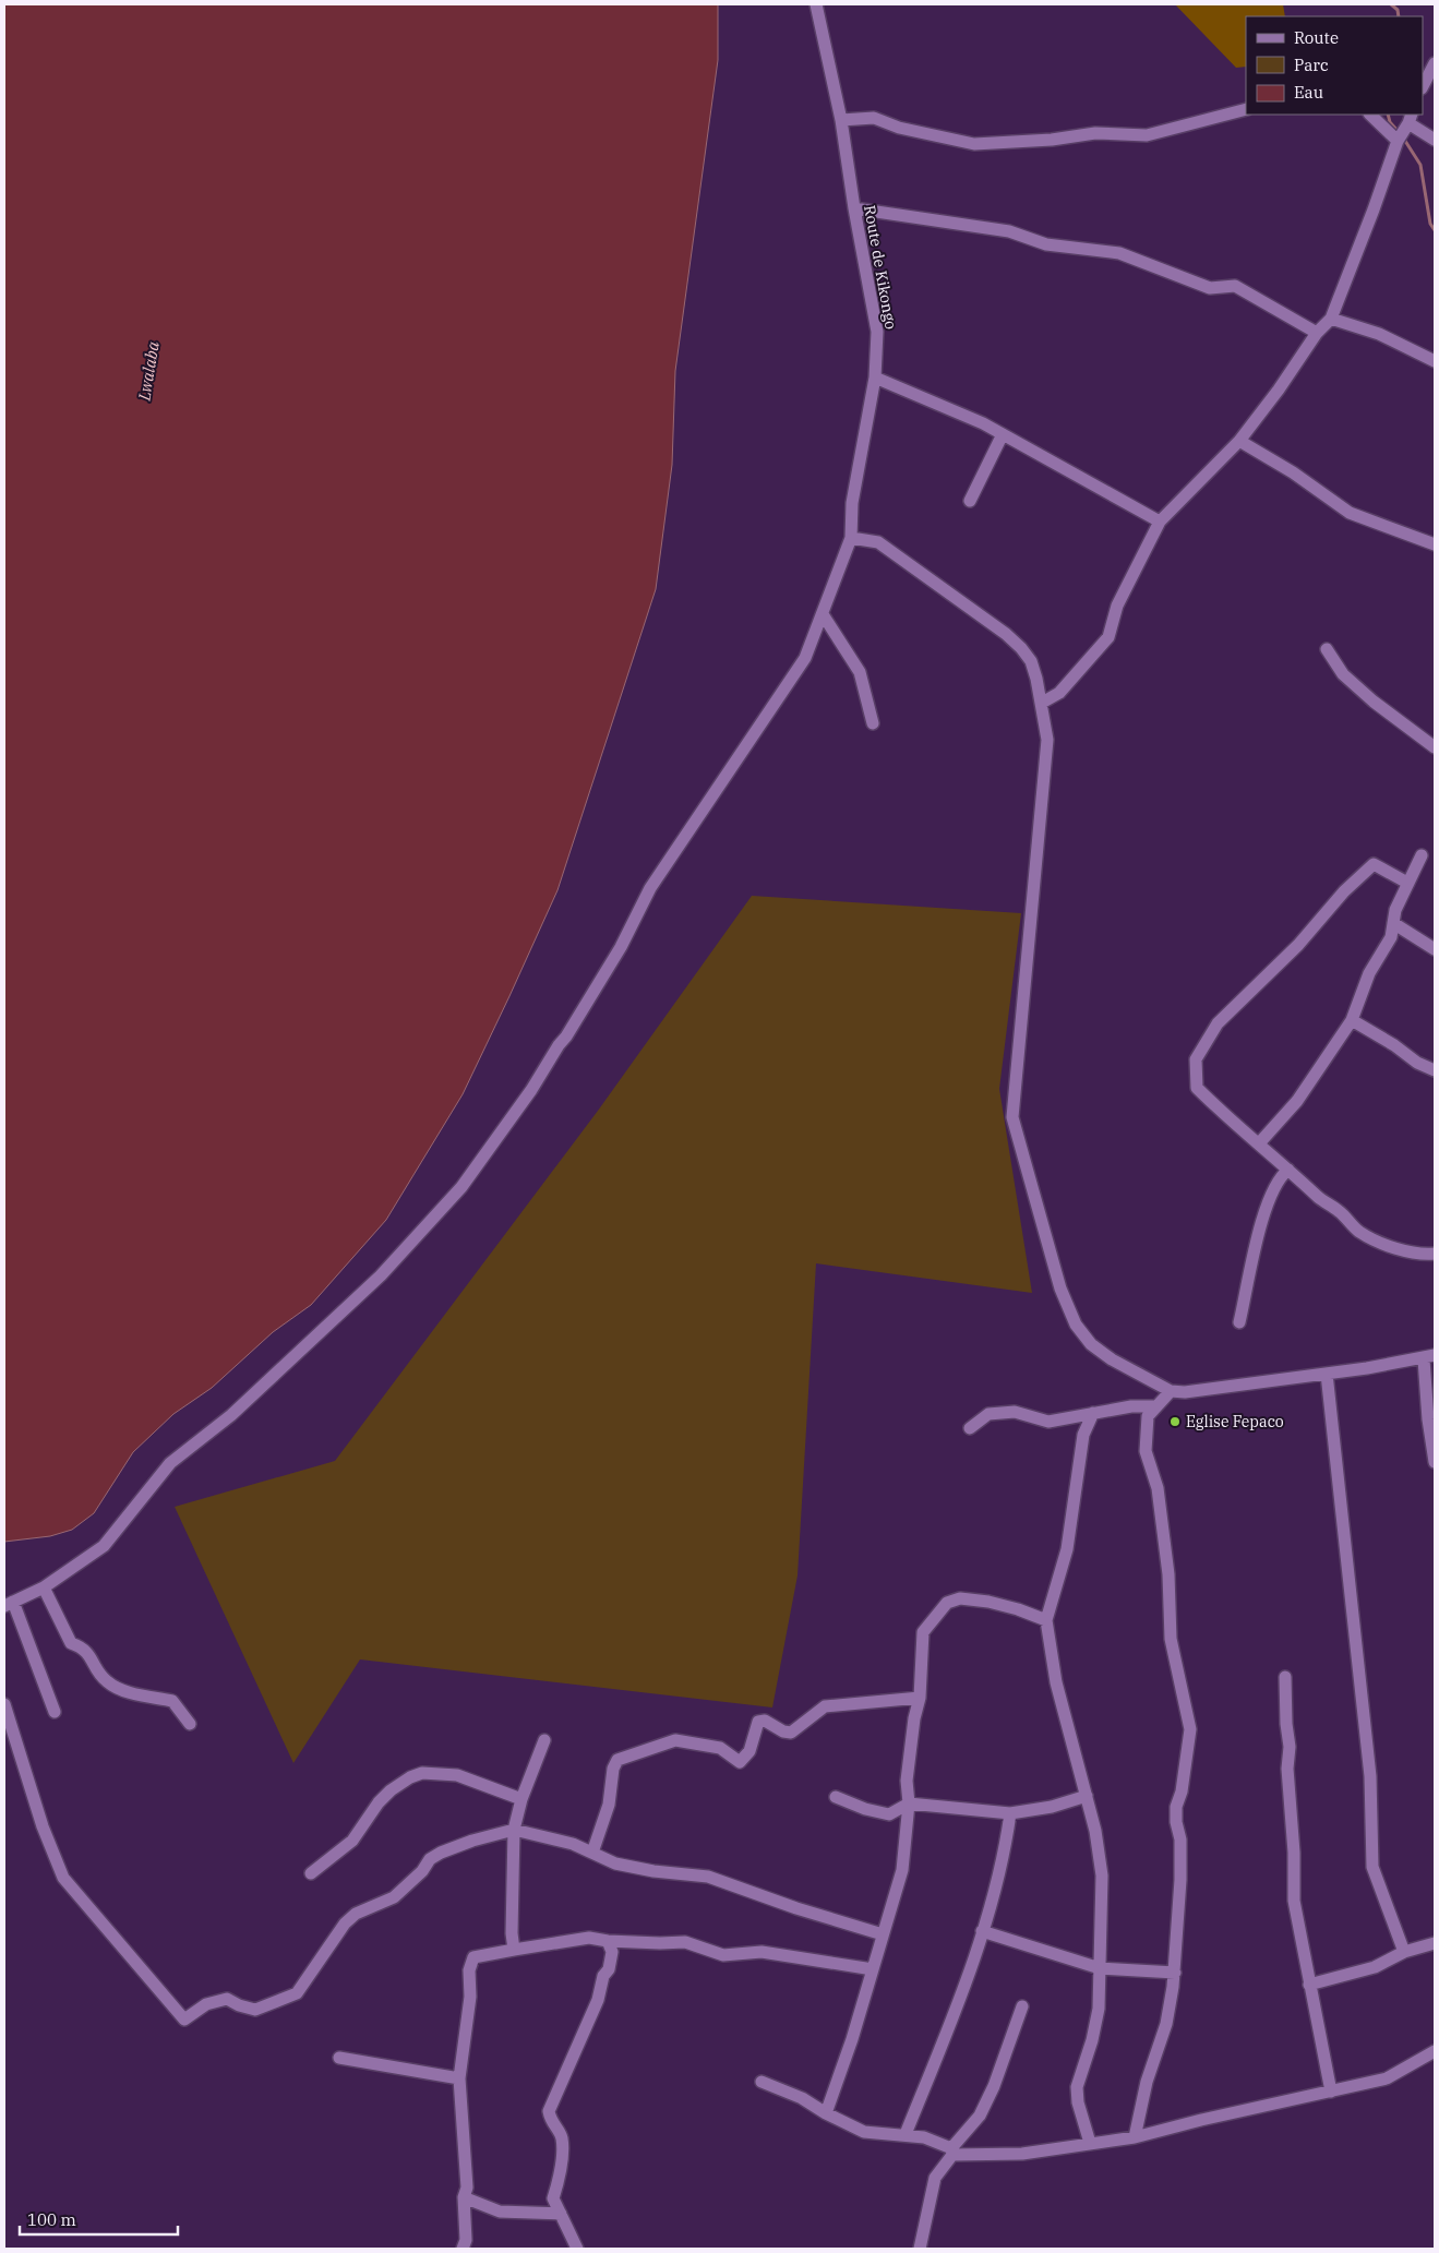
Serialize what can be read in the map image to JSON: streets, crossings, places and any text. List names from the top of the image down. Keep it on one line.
{"streets":{"street":["Route de Kikongo"]},"water":["Lwalaba"],"places":["Eglise Fepaco"],"legend":["Route","Parc","Eau"],"scale_bar":"100 m"}
